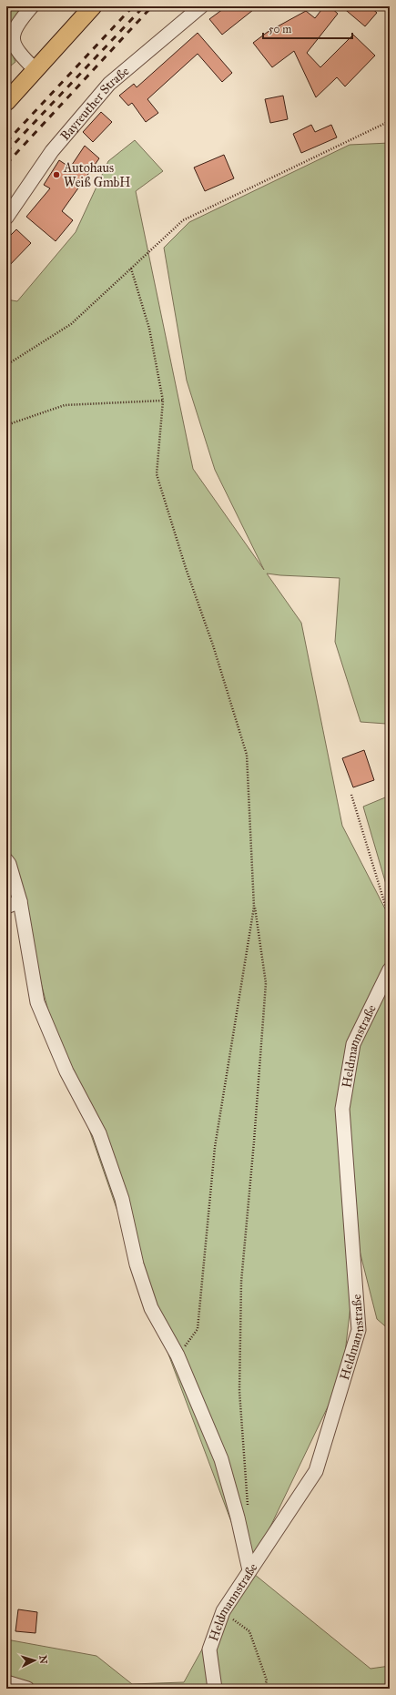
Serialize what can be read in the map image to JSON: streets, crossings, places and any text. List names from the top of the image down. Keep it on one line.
{"streets":{"street":["Bayreuther Straße","Heldmannstraße"]},"places":["Autohaus Weiß GmbH"],"scale_bar":"50 m","north":"right"}
